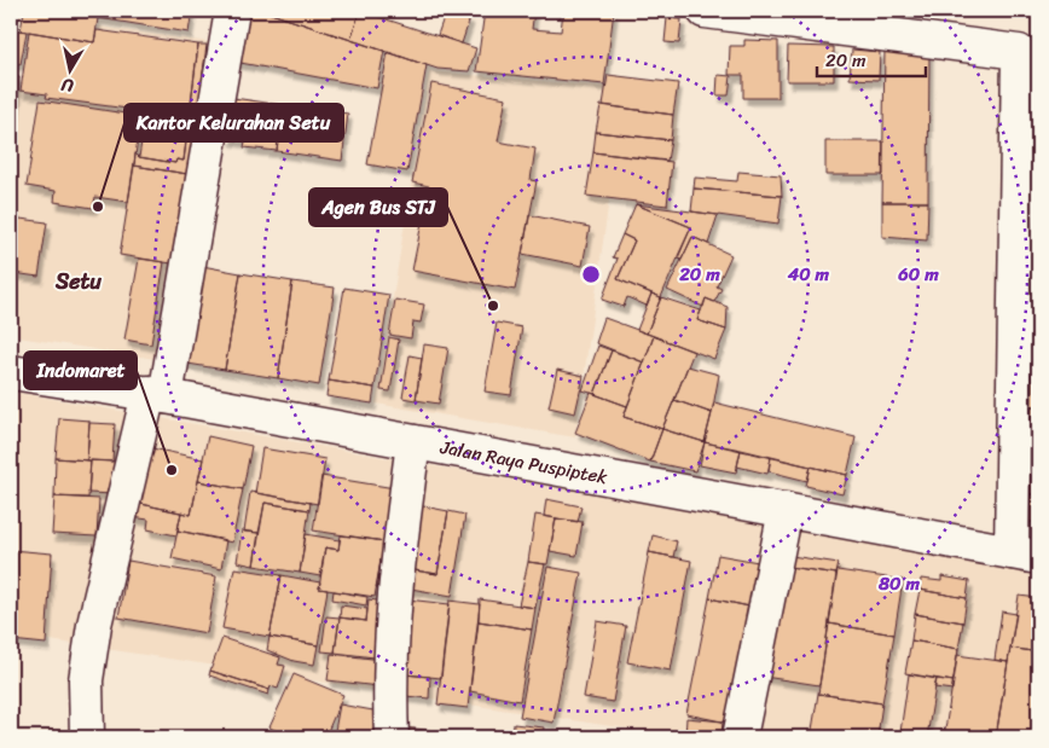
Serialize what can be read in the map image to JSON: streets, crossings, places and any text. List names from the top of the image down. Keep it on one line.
{"streets":{"street":["Jalan Raya Puspiptek"]},"districts":["Setu"],"places":["Kantor Kelurahan Setu","Agen Bus STJ","Indomaret"],"scale_bar":"20 m","north":"bottom","rings":["20 m","40 m","60 m","80 m"]}
